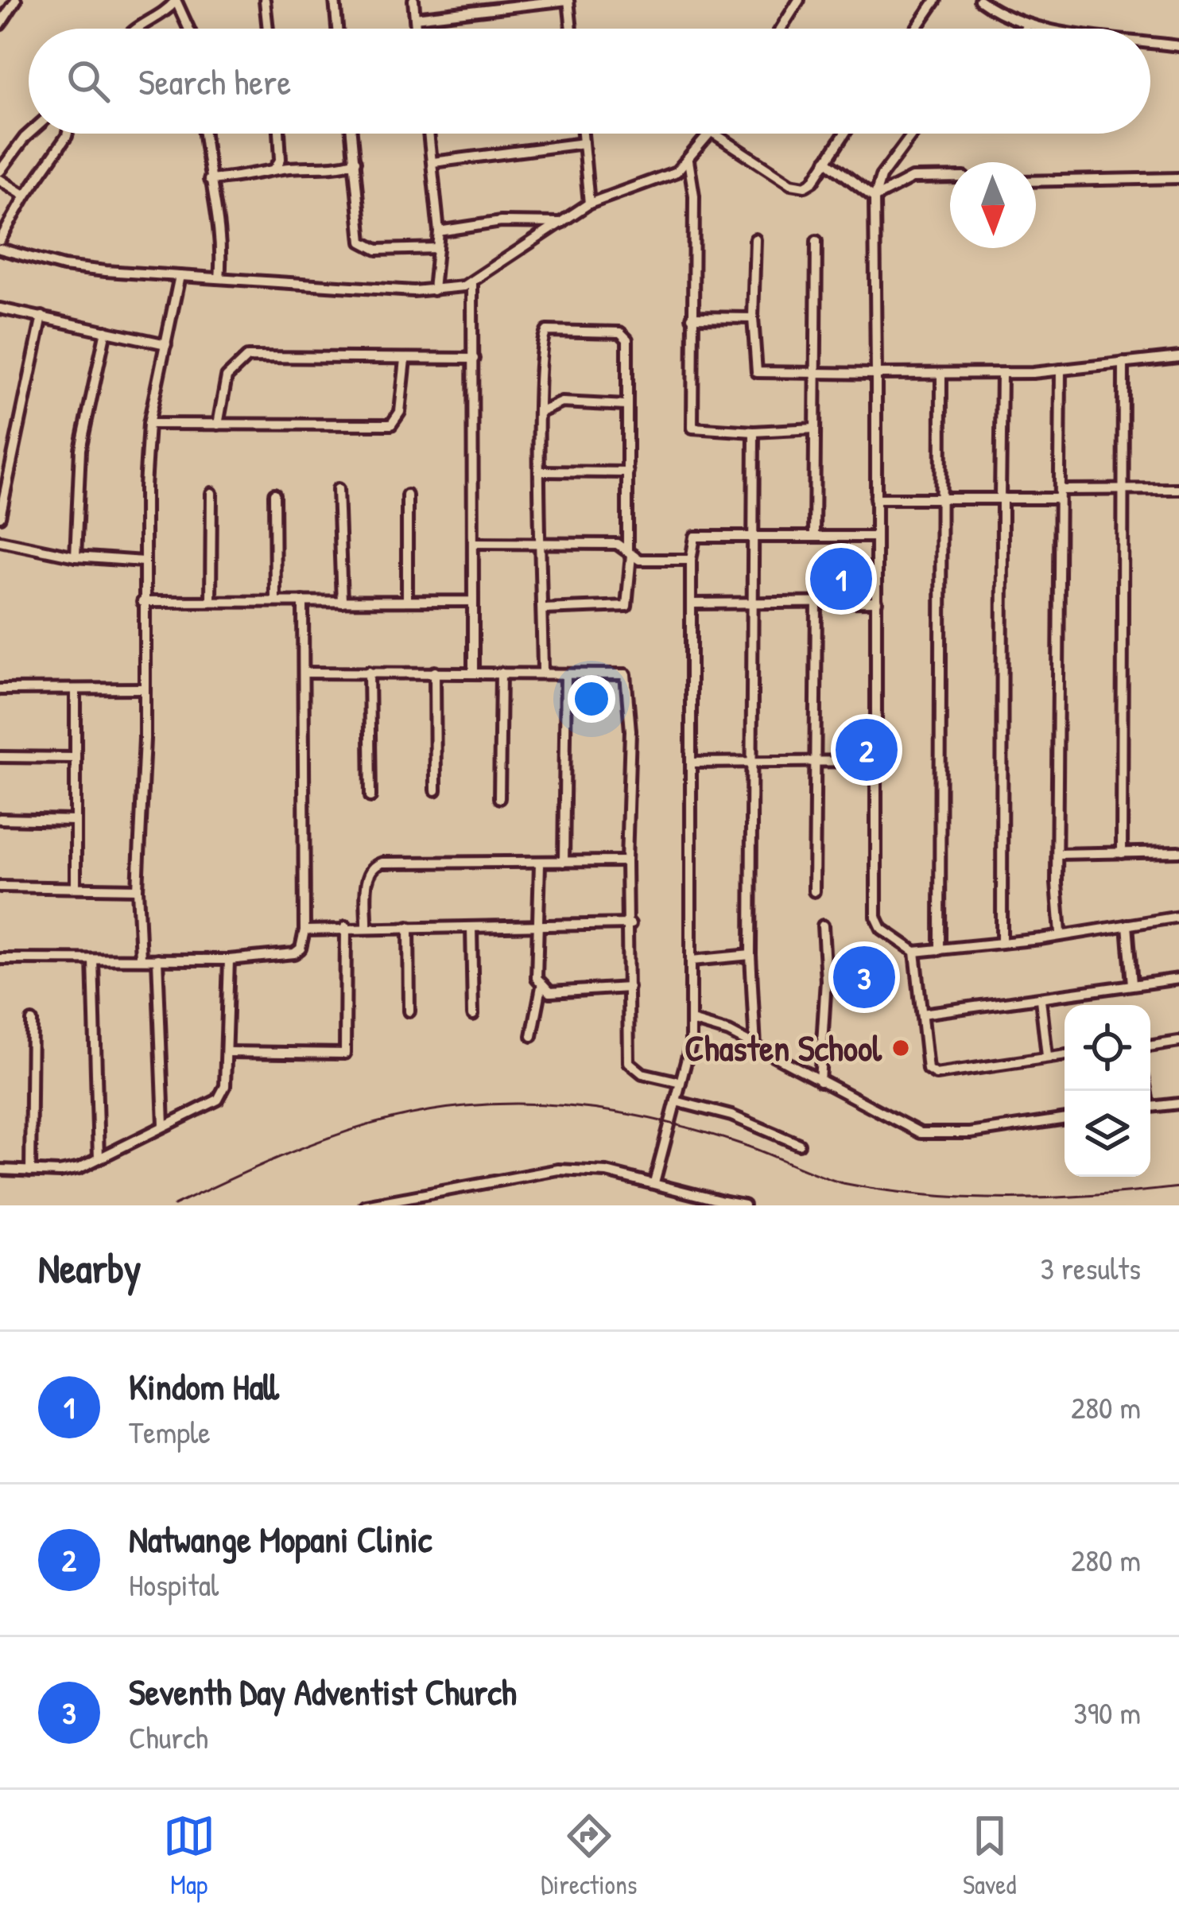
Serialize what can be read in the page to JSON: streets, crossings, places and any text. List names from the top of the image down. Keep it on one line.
{"places":["Chasten School"],"north":"bottom","page":{"search":"Search here","pins":["1","2","3"],"heading":["Nearby","3 results"],"list":[{"mark":"1","name":"Kindom Hall","note":"Temple","value":"280 m"},{"mark":"2","name":"Natwange Mopani Clinic","note":"Hospital","value":"280 m"},{"mark":"3","name":"Seventh Day Adventist Church","note":"Church","value":"390 m"}],"nav":["Map","Directions","Saved"]}}
